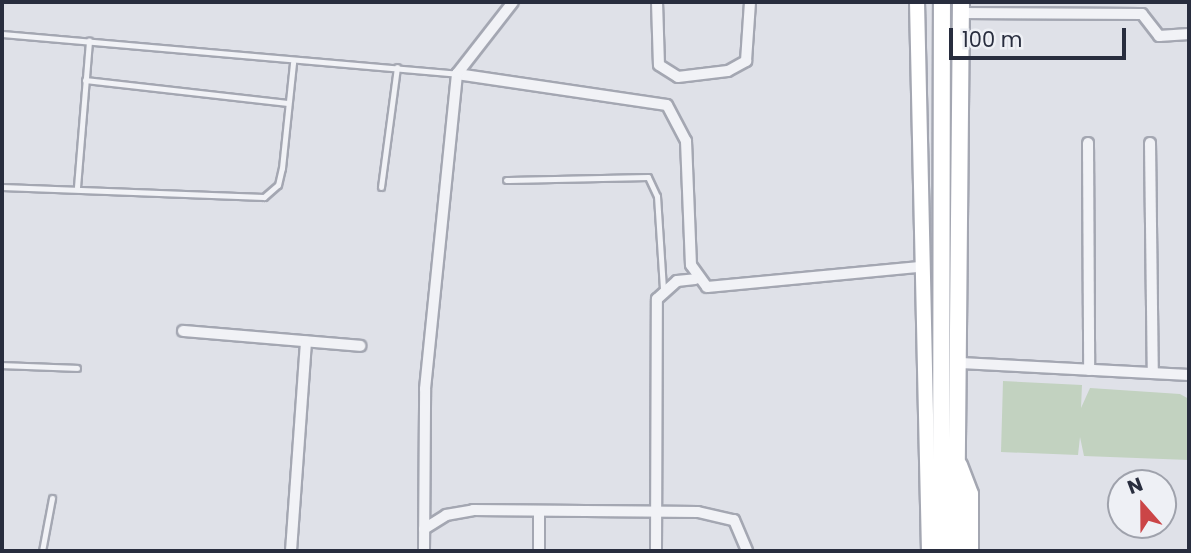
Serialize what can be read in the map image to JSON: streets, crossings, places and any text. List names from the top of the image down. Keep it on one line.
{"scale_bar":"100 m","north":"top"}
